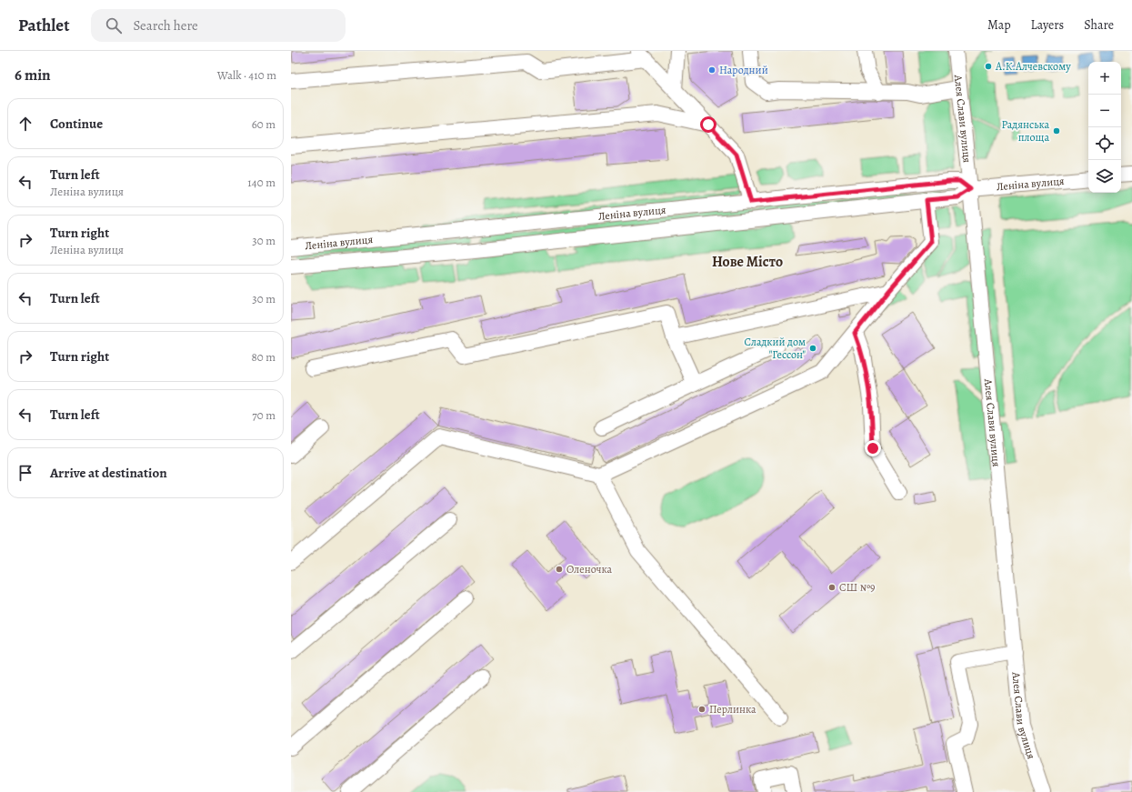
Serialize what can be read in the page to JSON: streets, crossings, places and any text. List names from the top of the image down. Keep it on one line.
{"streets":{"street":["Алея Слави вулиця","Леніна вулиця"]},"crossings":[["Алея Слави вулиця","Леніна вулиця"]],"districts":["Нове Місто"],"places":["А.К.Алчевскому","Народний","Радянська площа","Сладкий дом \"Гессон\"","Оленочка","СШ №9","Перлинка"],"page":{"header":"Pathlet","search":"Search here","nav":["Map","Layers","Share"],"heading":["6 min","Walk · 410 m"],"map_buttons":["+","−"],"list":[["Continue","60 m"],["Turn left","Леніна вулиця","140 m"],["Turn right","Леніна вулиця","30 m"],["Turn left","30 m"],["Turn right","80 m"],["Turn left","70 m"],"Arrive at destination"]}}
